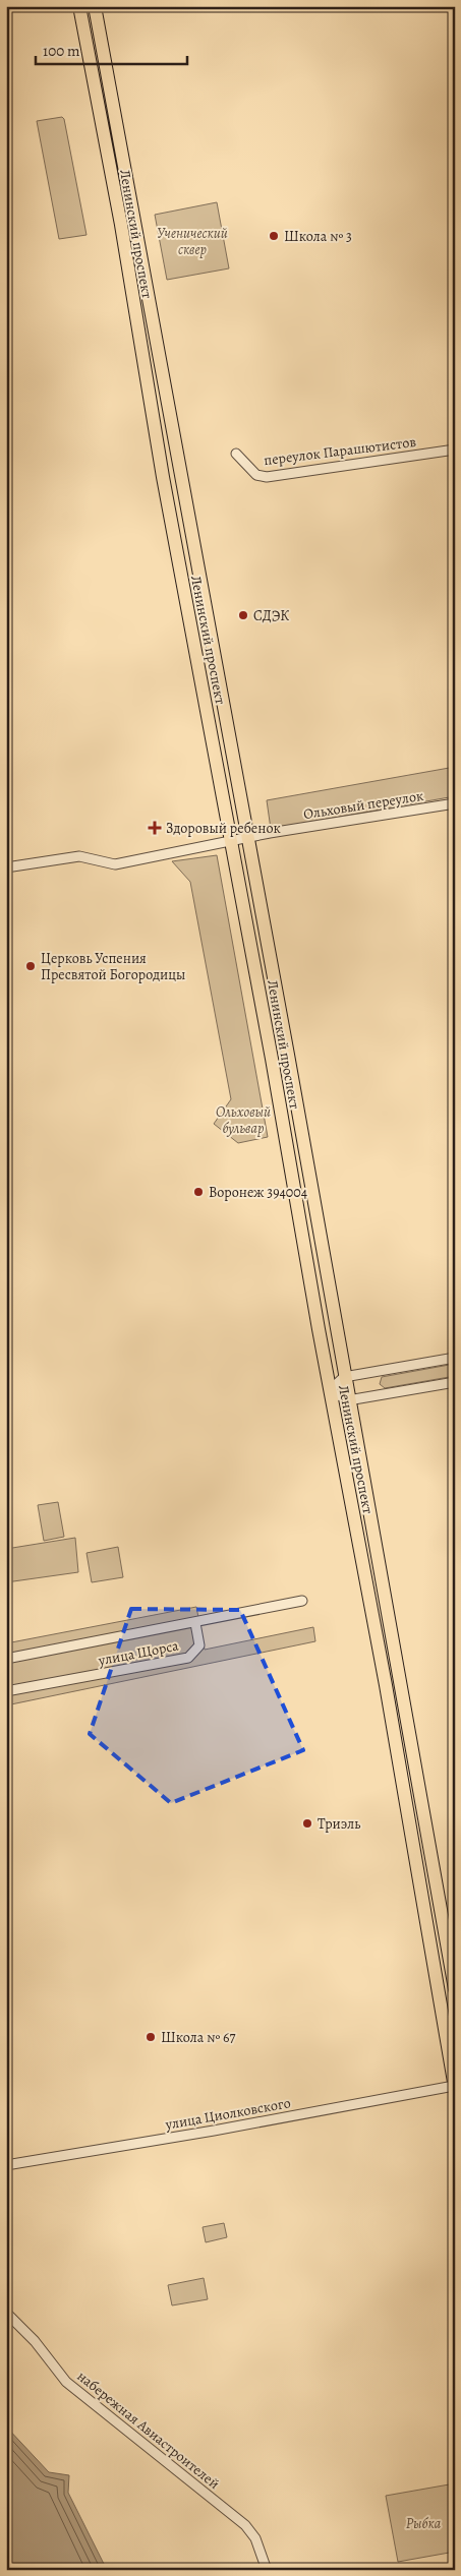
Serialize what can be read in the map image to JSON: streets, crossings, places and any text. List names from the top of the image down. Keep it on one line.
{"streets":{"main road":["Ленинский проспект"],"street":["переулок Парашютистов","Ольховый переулок","улица Щорса","улица Циолковского","набережная Авиастроителей"]},"crossings":[["Ленинский проспект","Ольховый переулок"],["Ленинский проспект","улица Циолковского"]],"parks":["Ученический сквер","Ольховый бульвар","Рыбка"],"places":{"other":["Школа № 3","СДЭК","Церковь Успения Пресвятой Богородицы","Воронеж 394004","Триэль","Школа № 67"],"health":["Здоровый ребенок"]},"scale_bar":"100 m"}
